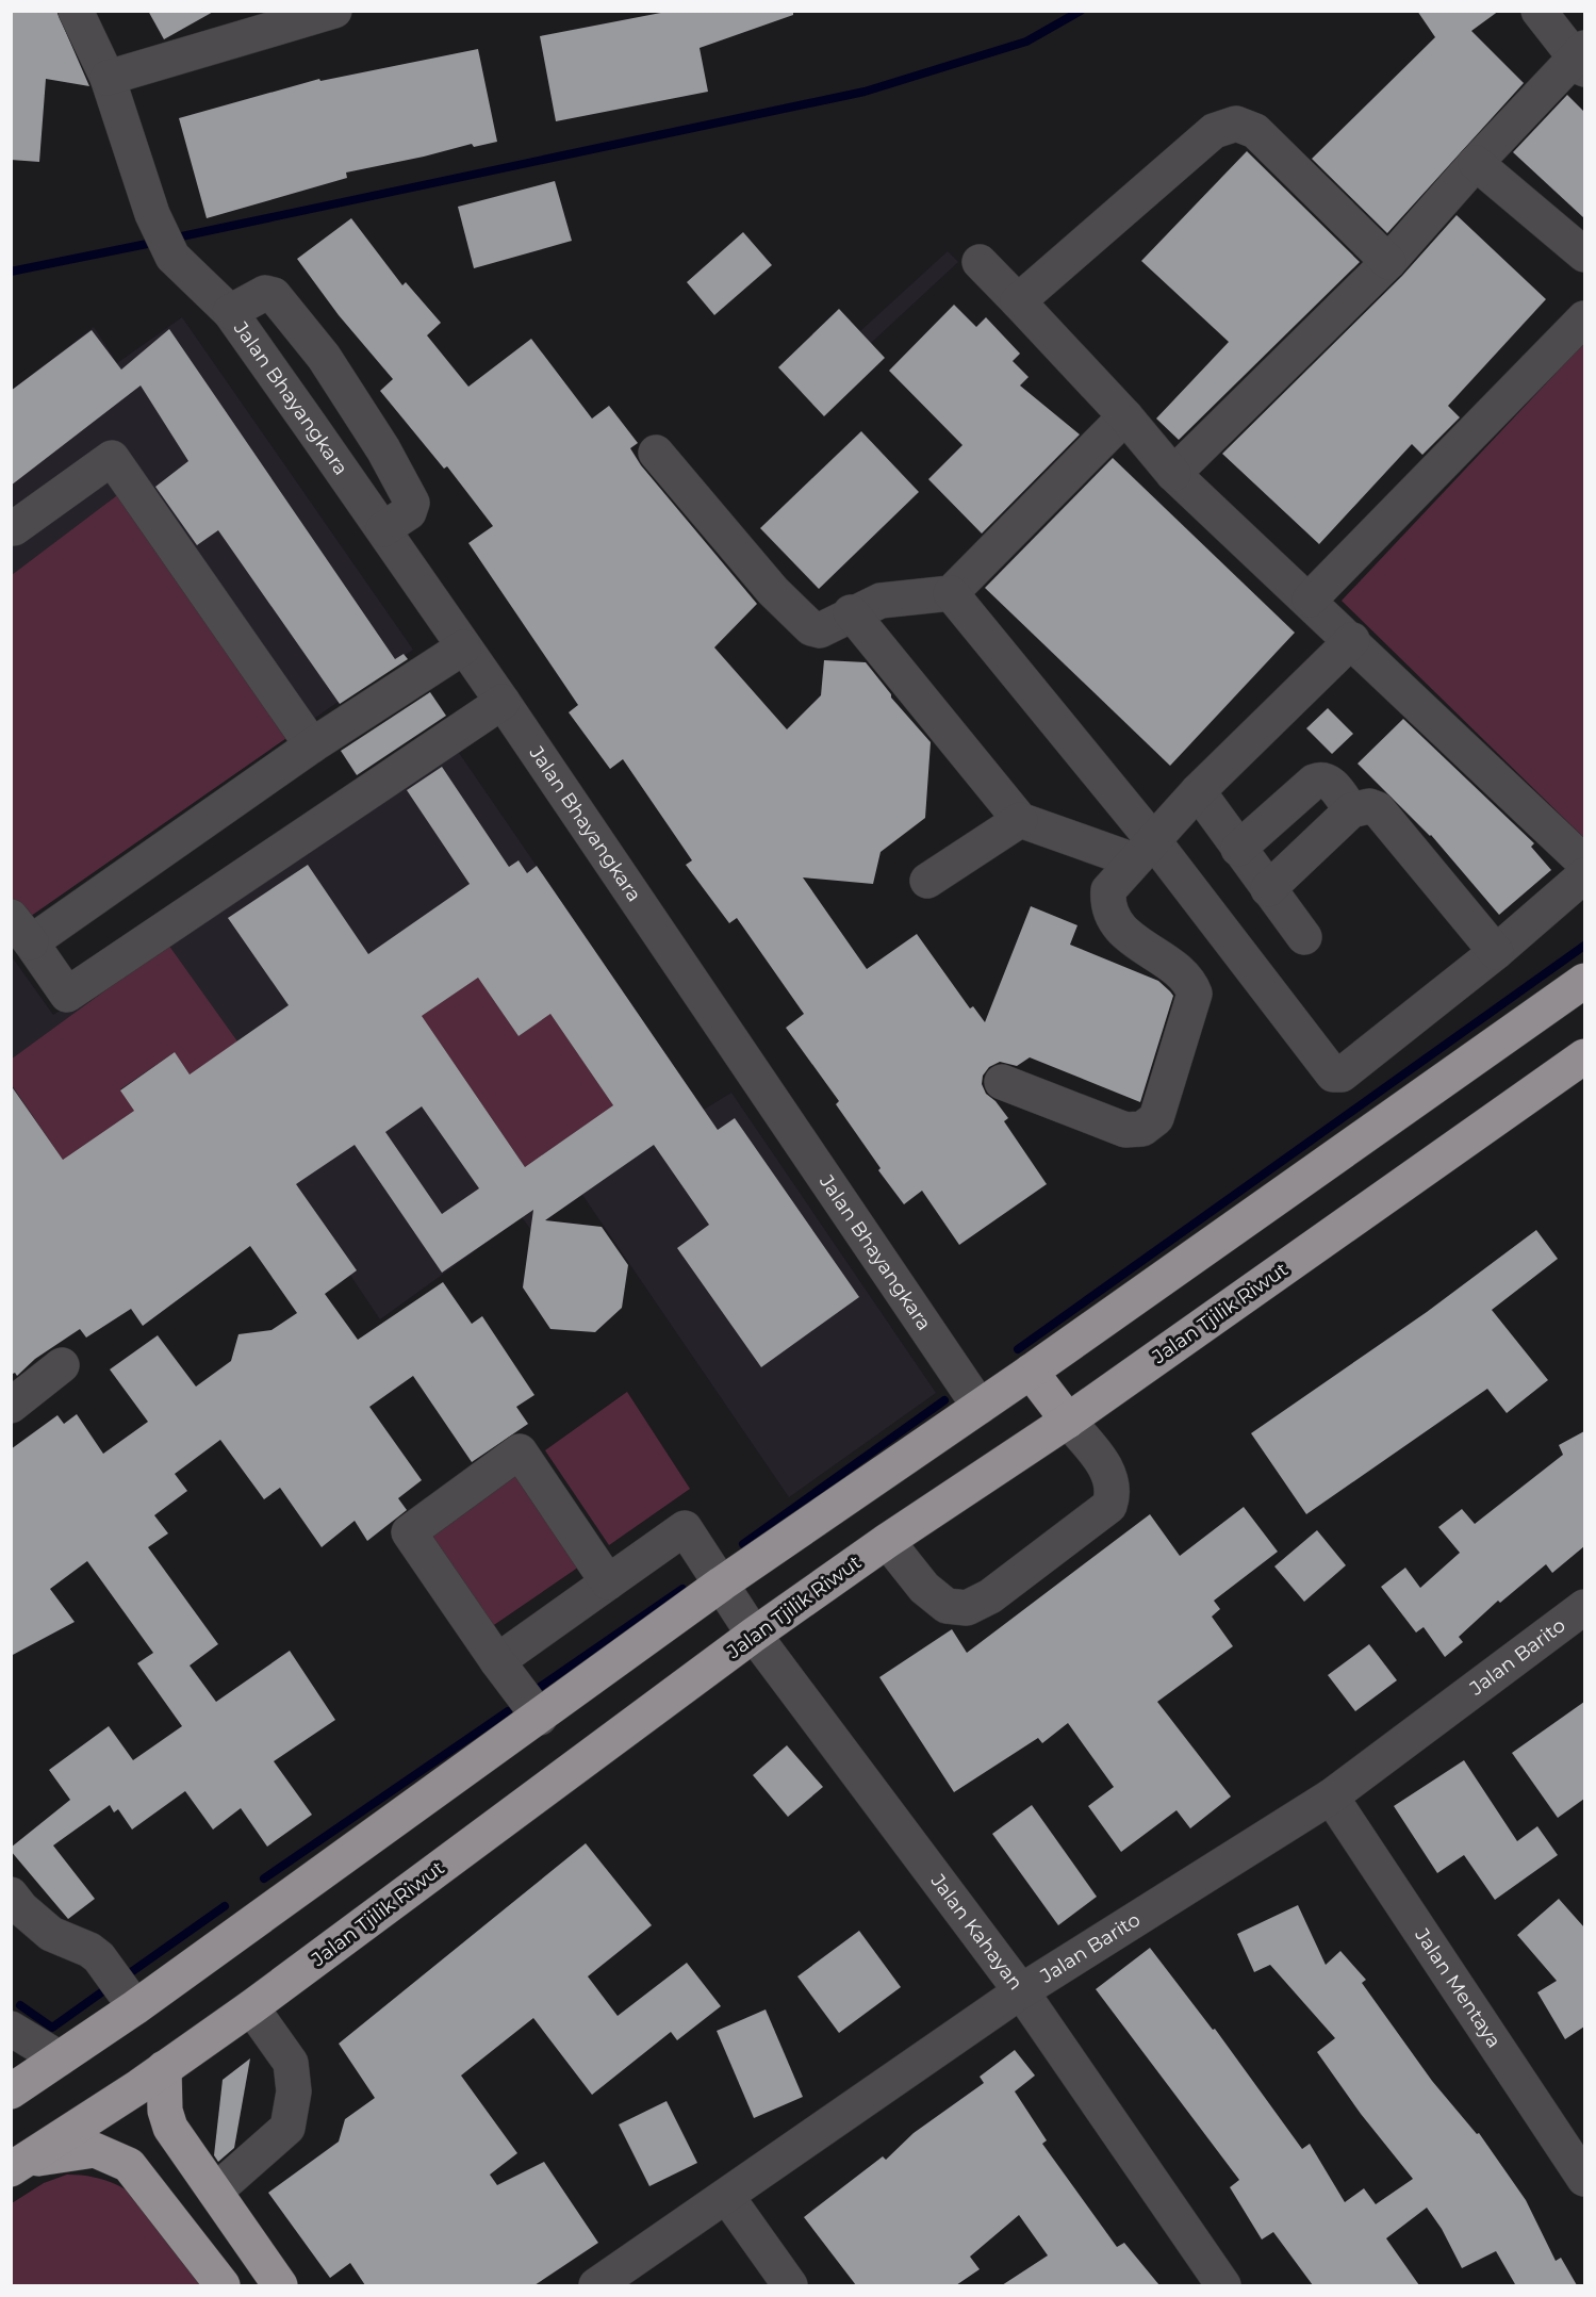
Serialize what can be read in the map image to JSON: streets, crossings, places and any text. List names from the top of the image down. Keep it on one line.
{"streets":{"highway":["Jalan Tjilik Riwut"],"street":["Jalan Bhayangkara","Jalan Barito","Jalan Kahayan","Jalan Mentaya"]},"crossings":[["Jalan Tjilik Riwut","Jalan Kahayan"],["Jalan Barito","Jalan Kahayan"],["Jalan Barito","Jalan Mentaya"]]}
